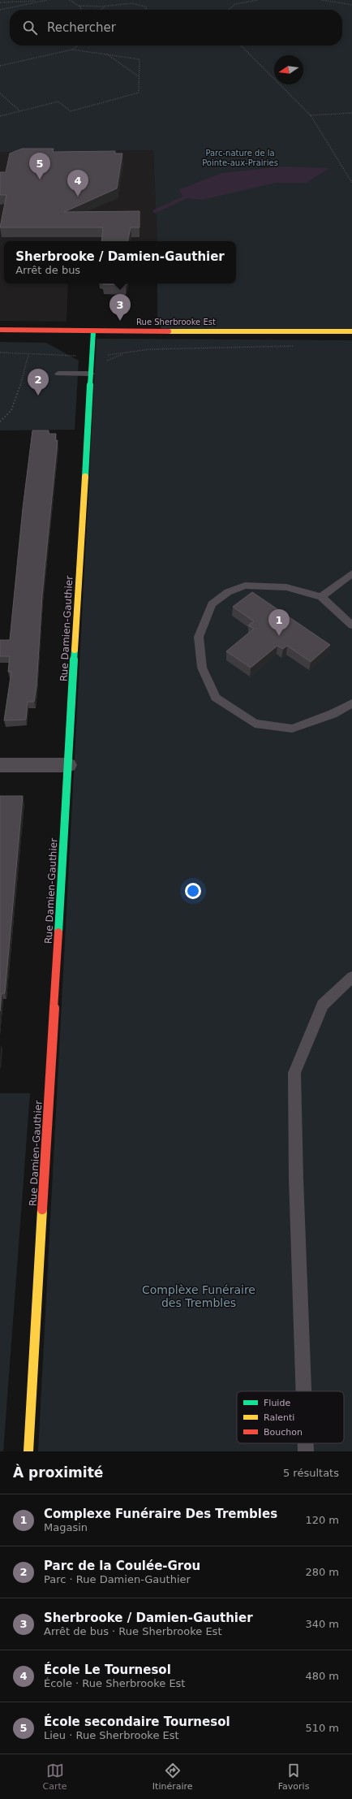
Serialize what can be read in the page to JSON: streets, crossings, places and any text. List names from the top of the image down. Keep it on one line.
{"streets":{"street":["Rue Sherbrooke Est","Rue Damien-Gauthier"]},"crossings":[["Rue Sherbrooke Est","Rue Damien-Gauthier"]],"parks":["Parc-nature de la Pointe-aux-Prairies","Complèxe Funéraire des Trembles"],"legend":["Fluide","Ralenti","Bouchon"],"north":"left","page":{"search":"Rechercher","pins":["5","4","3","2","1"],"popup":["Sherbrooke / Damien-Gauthier","Arrêt de bus"],"heading":["À proximité","5 résultats"],"list":[{"mark":"1","name":"Complexe Funéraire Des Trembles","note":"Magasin","value":"120 m"},{"mark":"2","name":"Parc de la Coulée-Grou","note":"Parc · Rue Damien-Gauthier","value":"280 m"},{"mark":"3","name":"Sherbrooke / Damien-Gauthier","note":"Arrêt de bus · Rue Sherbrooke Est","value":"340 m"},{"mark":"4","name":"École Le Tournesol","note":"École · Rue Sherbrooke Est","value":"480 m"},{"mark":"5","name":"École secondaire Tournesol","note":"Lieu · Rue Sherbrooke Est","value":"510 m"}],"nav":["Carte","Itinéraire","Favoris"]}}
